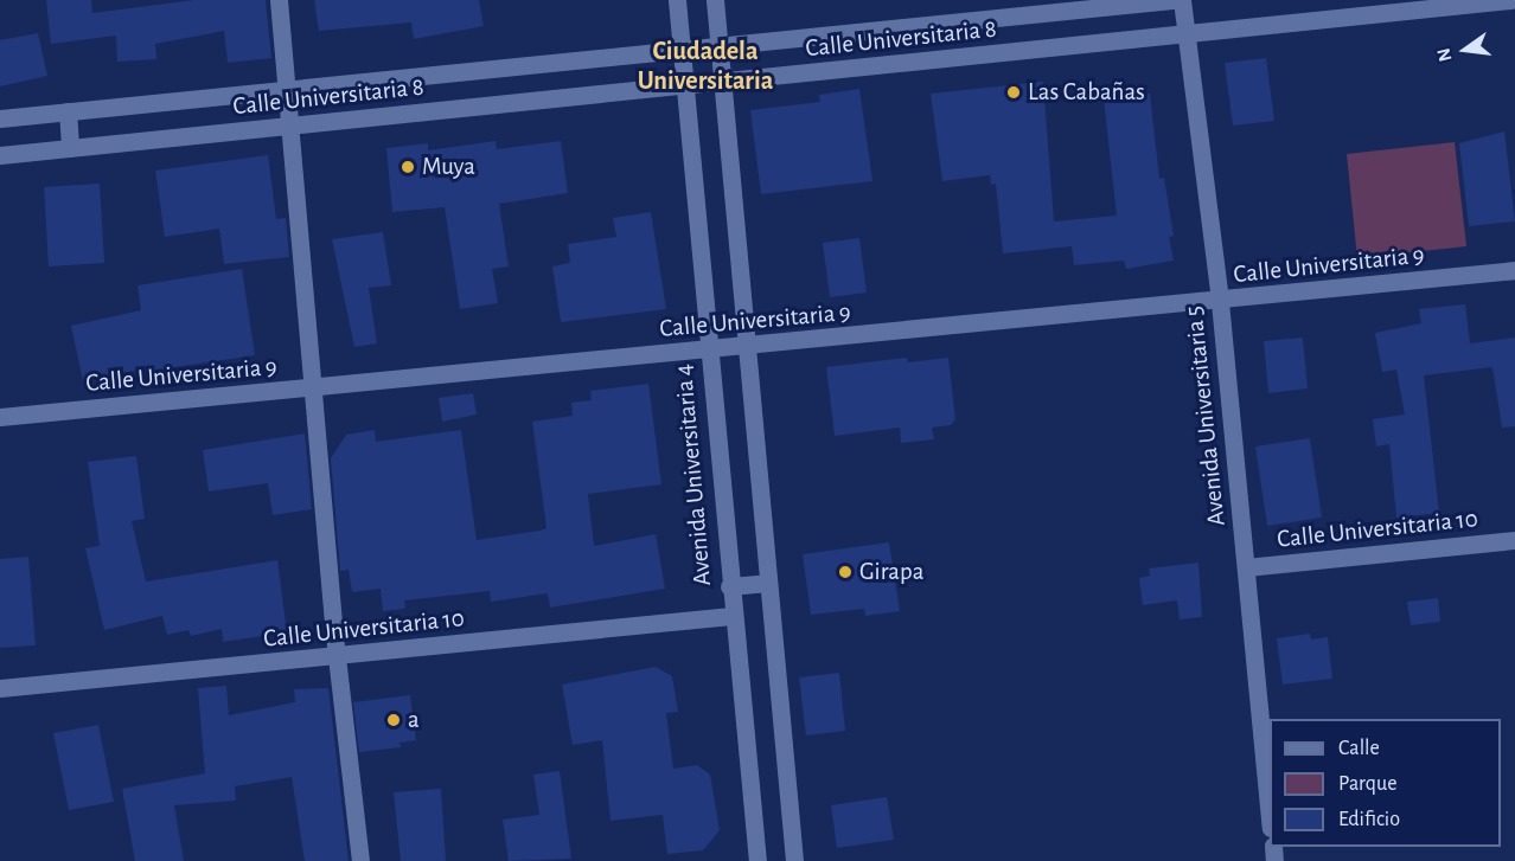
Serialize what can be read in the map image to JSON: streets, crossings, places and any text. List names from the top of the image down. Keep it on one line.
{"streets":{"street":["Calle Universitaria 8","Calle Universitaria 9","Avenida Universitaria 5","Avenida Universitaria 4","Calle Universitaria 10"]},"crossings":[["Calle Universitaria 8","Avenida Universitaria 5"],["Calle Universitaria 8","Avenida Universitaria 4"],["Calle Universitaria 9","Avenida Universitaria 5"],["Calle Universitaria 9","Avenida Universitaria 4"],["Avenida Universitaria 5","Calle Universitaria 10"],["Avenida Universitaria 4","Calle Universitaria 10"]],"districts":["Ciudadela Universitaria"],"places":["Las Cabañas","Muya","Girapa","a"],"legend":["Calle","Parque","Edificio"],"north":"left"}
